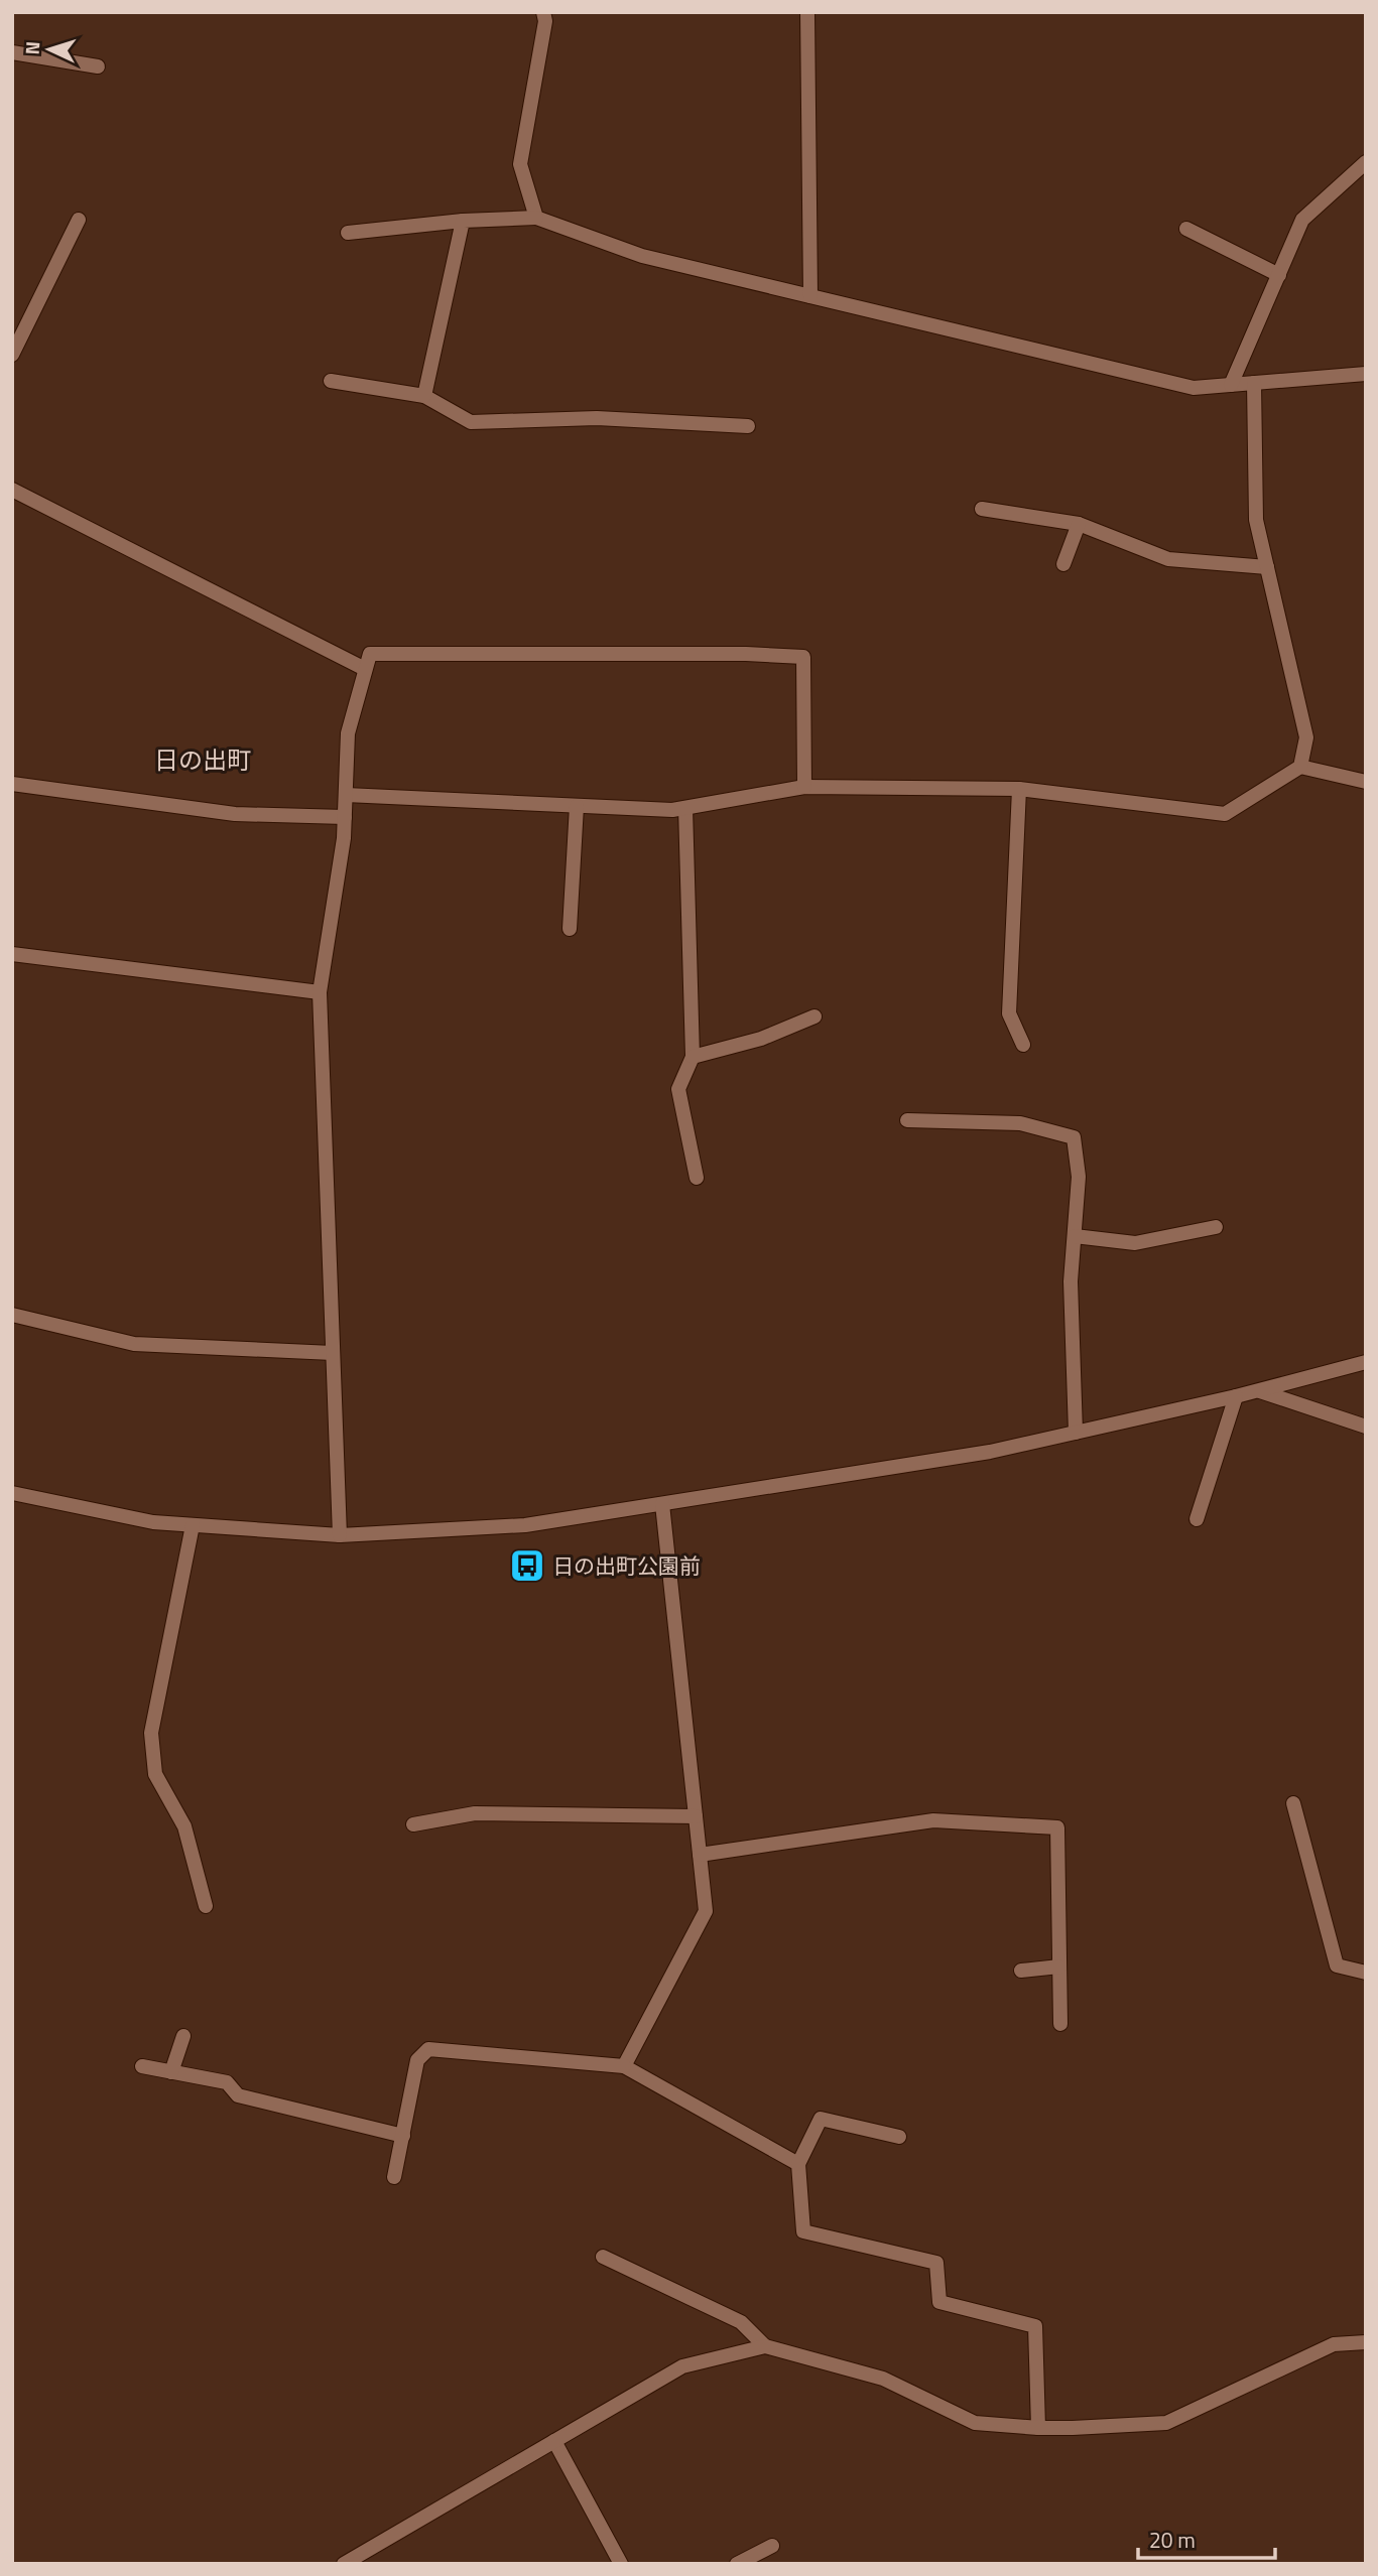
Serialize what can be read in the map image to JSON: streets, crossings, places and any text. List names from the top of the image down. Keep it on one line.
{"districts":["日の出町"],"places":{"bus stop":["日の出町公園前"]},"scale_bar":"20 m","north":"left"}
